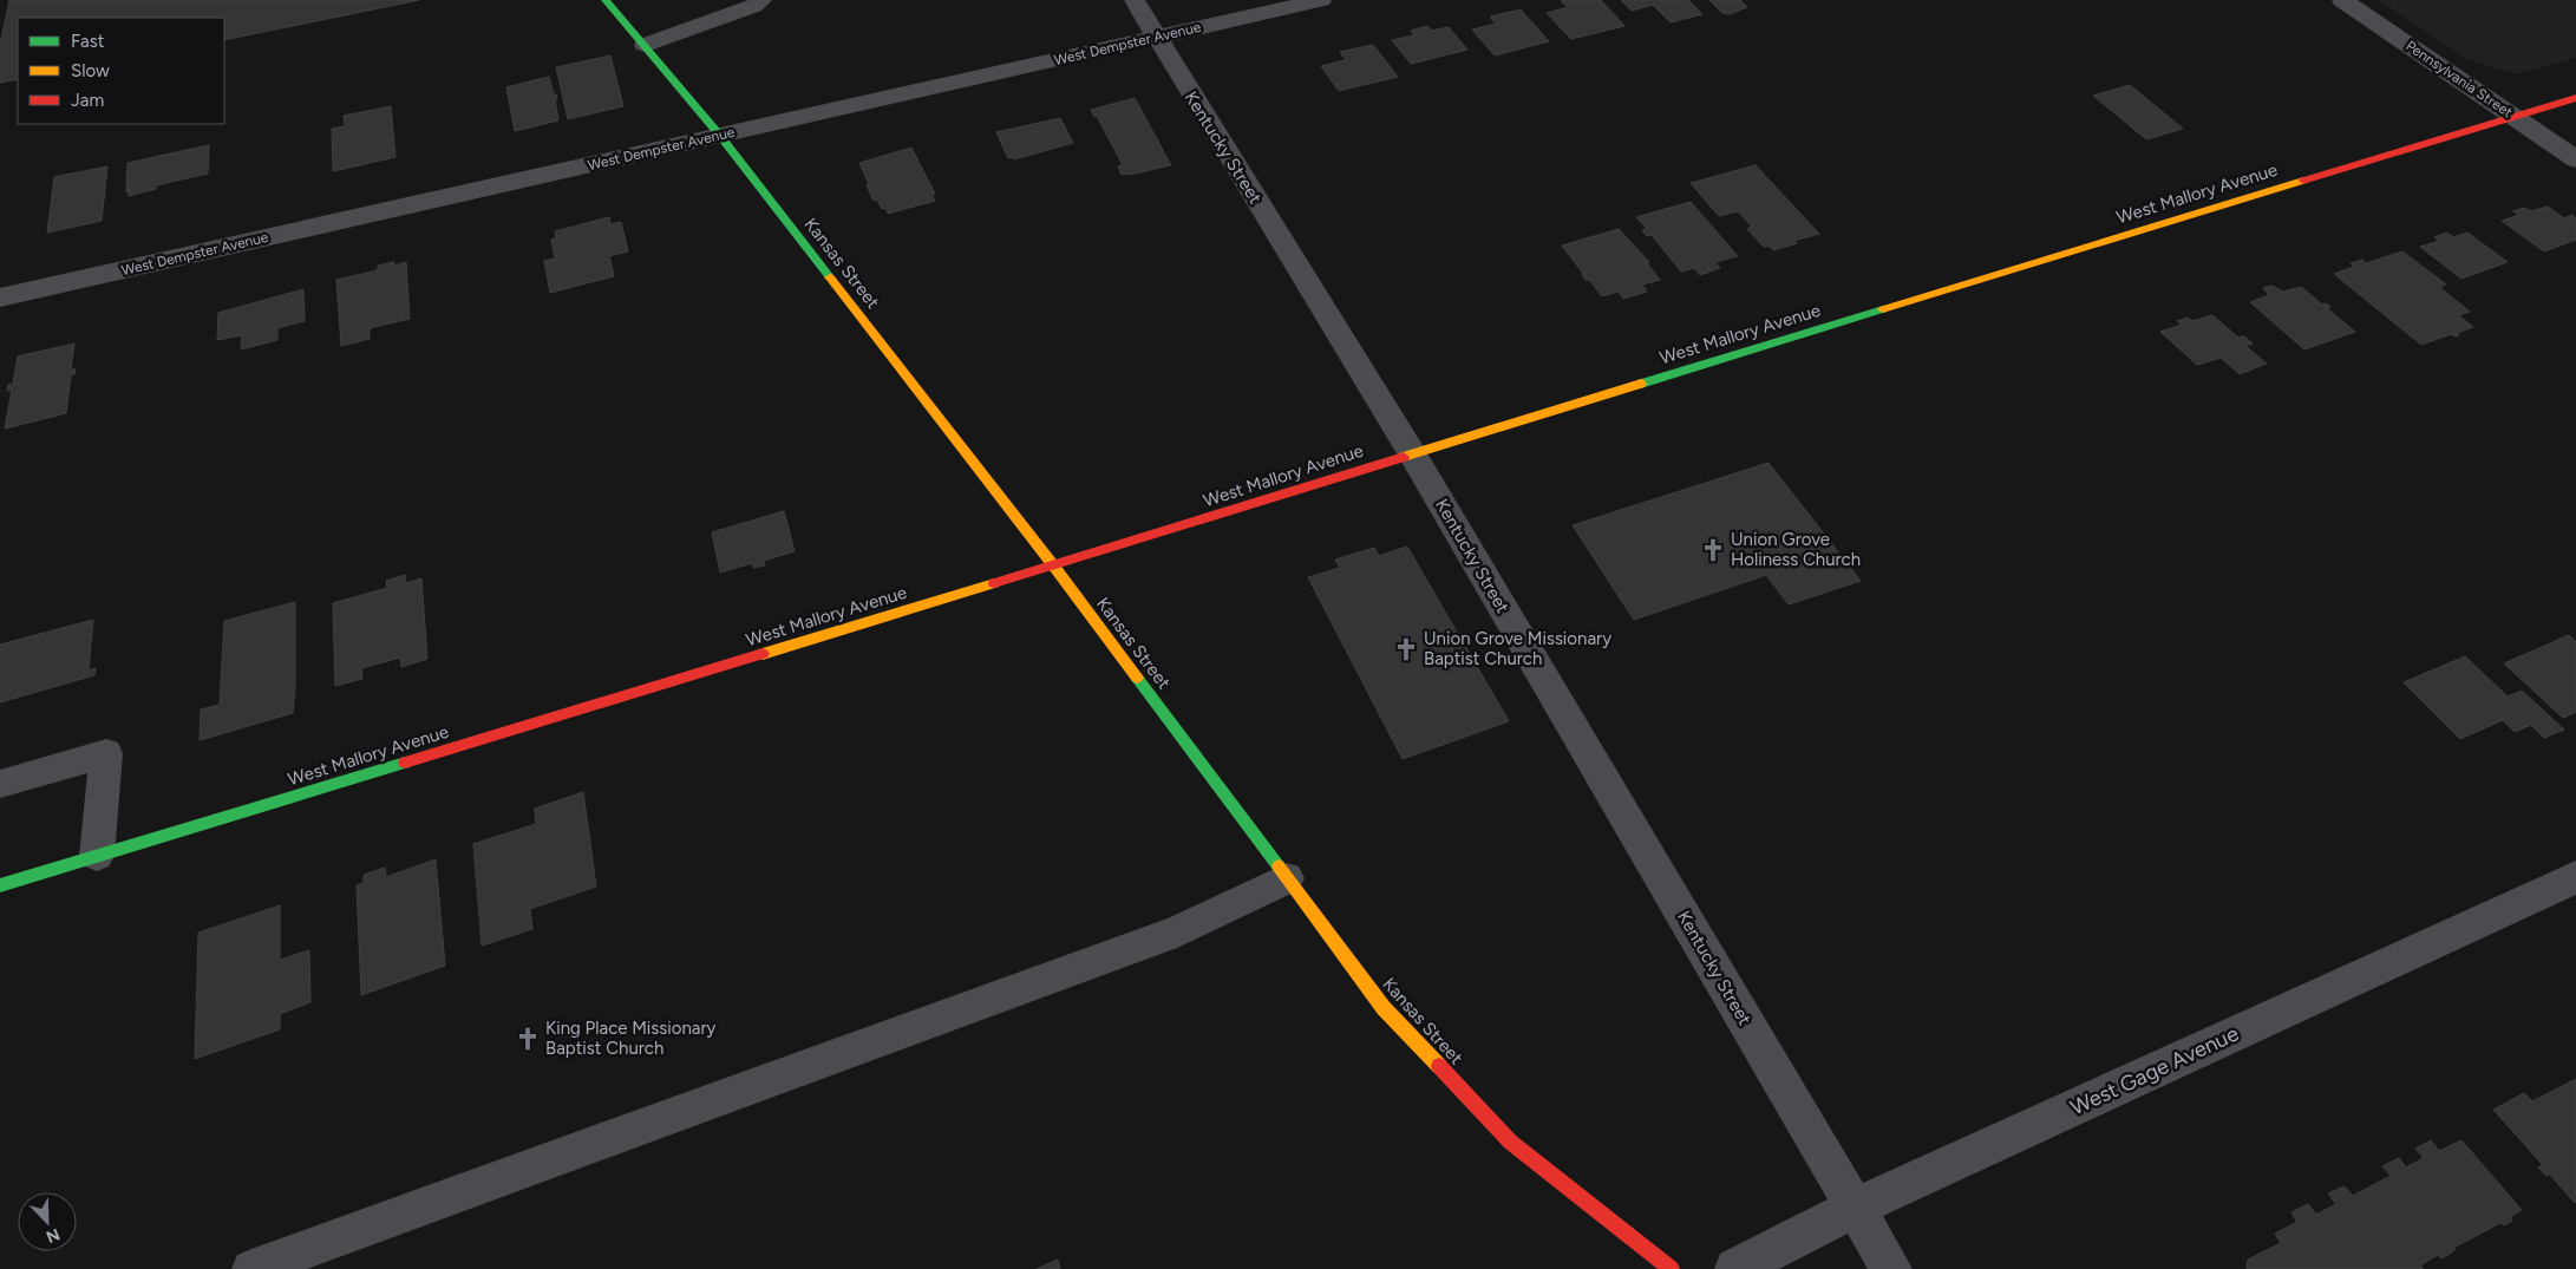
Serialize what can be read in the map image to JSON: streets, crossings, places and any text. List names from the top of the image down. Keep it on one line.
{"streets":{"main road":["West Mallory Avenue","Kansas Street"],"street":["West Dempster Avenue","Pennsylvania Street","Kentucky Street","West Gage Avenue"]},"crossings":[["West Dempster Avenue","Kentucky Street"],["West Dempster Avenue","Kansas Street"],["Pennsylvania Street","West Mallory Avenue"],["Kentucky Street","West Mallory Avenue"],["Kentucky Street","West Gage Avenue"],["West Mallory Avenue","Kansas Street"]],"places":{"church":["Union Grove Holiness Church","Union Grove Missionary Baptist Church","King Place Missionary Baptist Church"]},"legend":["Fast","Slow","Jam"],"north":"bottom right"}
